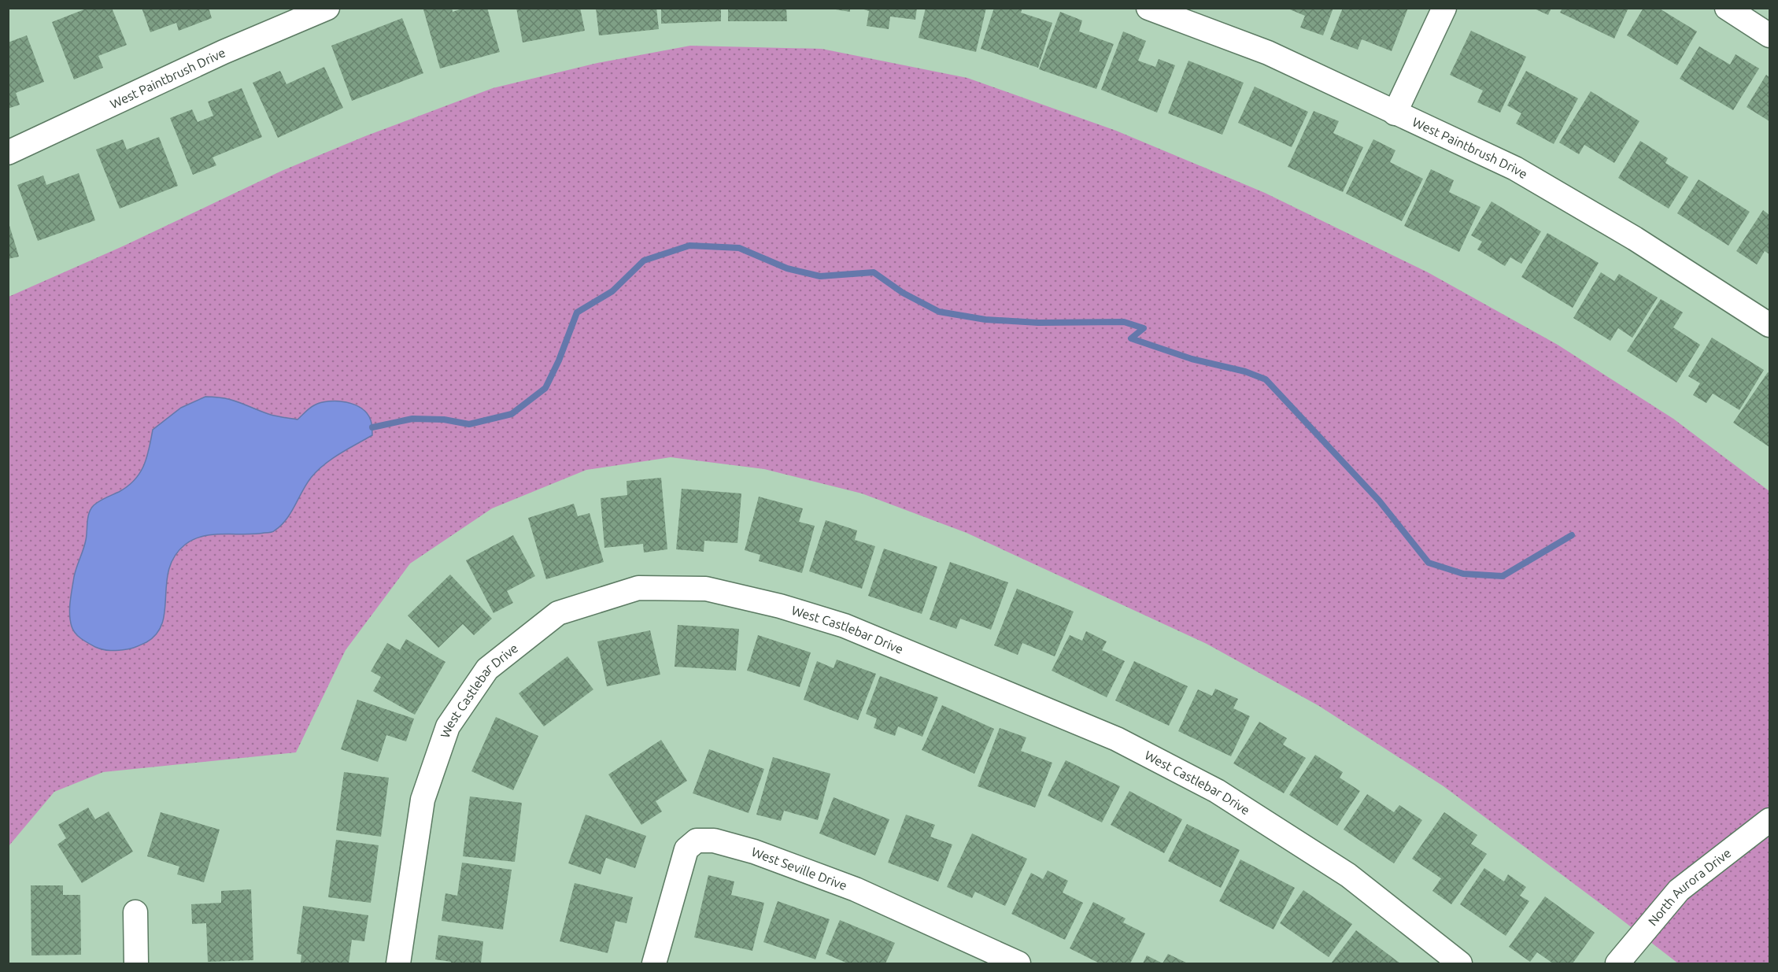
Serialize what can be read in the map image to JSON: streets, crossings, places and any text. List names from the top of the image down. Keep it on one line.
{"streets":{"street":["West Paintbrush Drive","West Castlebar Drive","West Seville Drive","North Aurora Drive"]}}
